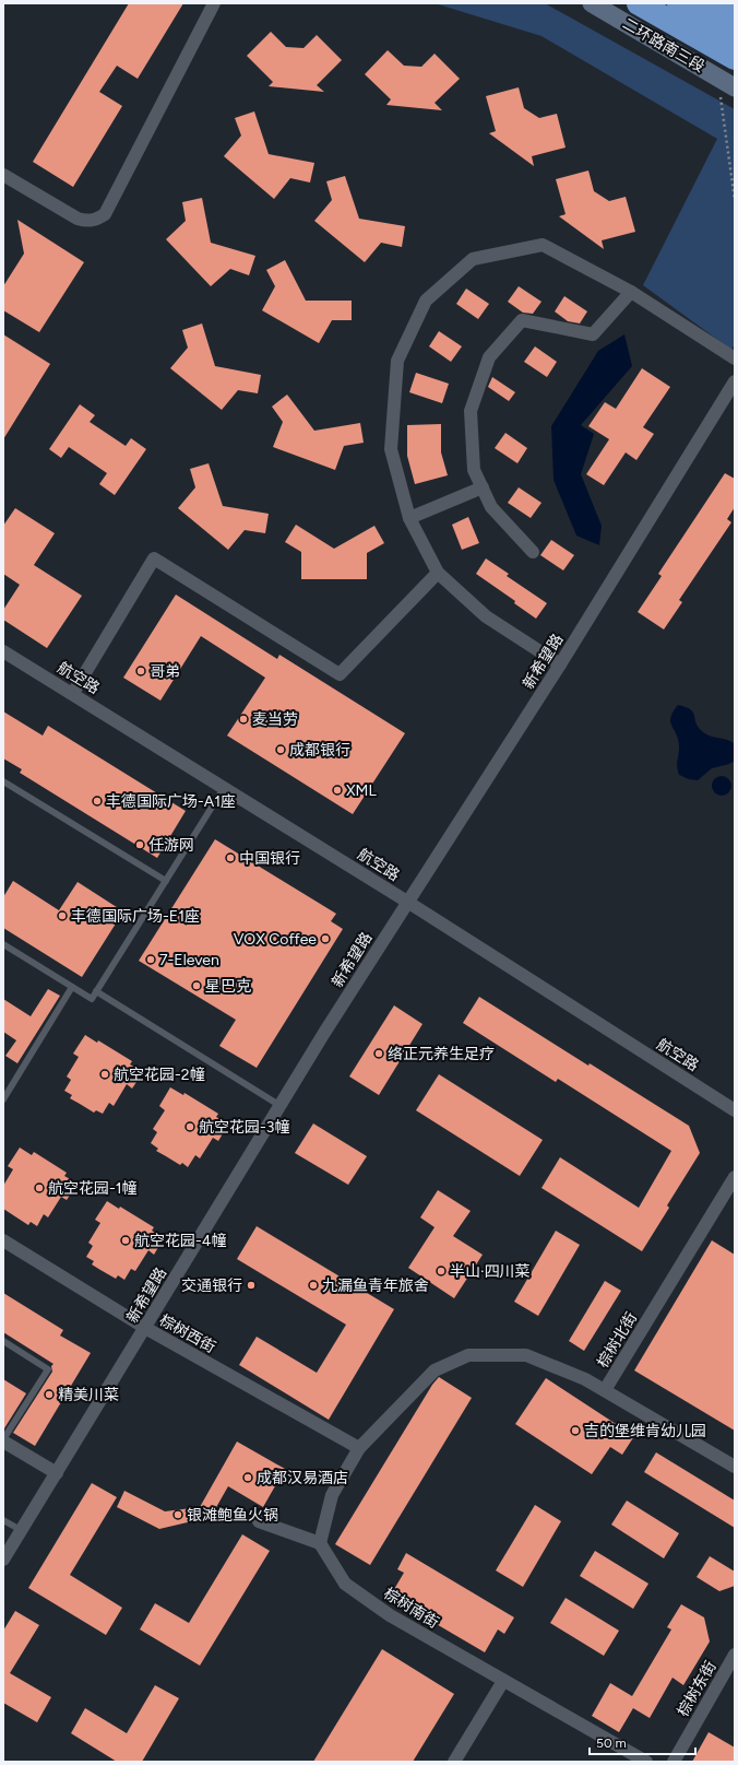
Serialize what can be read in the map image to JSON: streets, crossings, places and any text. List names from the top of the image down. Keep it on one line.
{"streets":{"main road":["二环路南三段"],"street":["新希望路","航空路","棕树西街","棕树北街","棕树南街","棕树东街"]},"crossings":[["新希望路","航空路"],["新希望路","棕树西街"]],"places":["哥弟","麦当劳","成都银行","XML","丰德国际广场-A1座","任游网","中国银行","丰德国际广场-E1座","VOX Coffee","7-Eleven","星巴克","络正元养生足疗","航空花园-2幢","航空花园-3幢","航空花园-1幢","航空花园-4幢","半山·四川菜","交通银行","九漏鱼青年旅舍","精美川菜","吉的堡维肯幼儿园","成都汉易酒店","银滩鲍鱼火锅"],"scale_bar":"50 m"}
